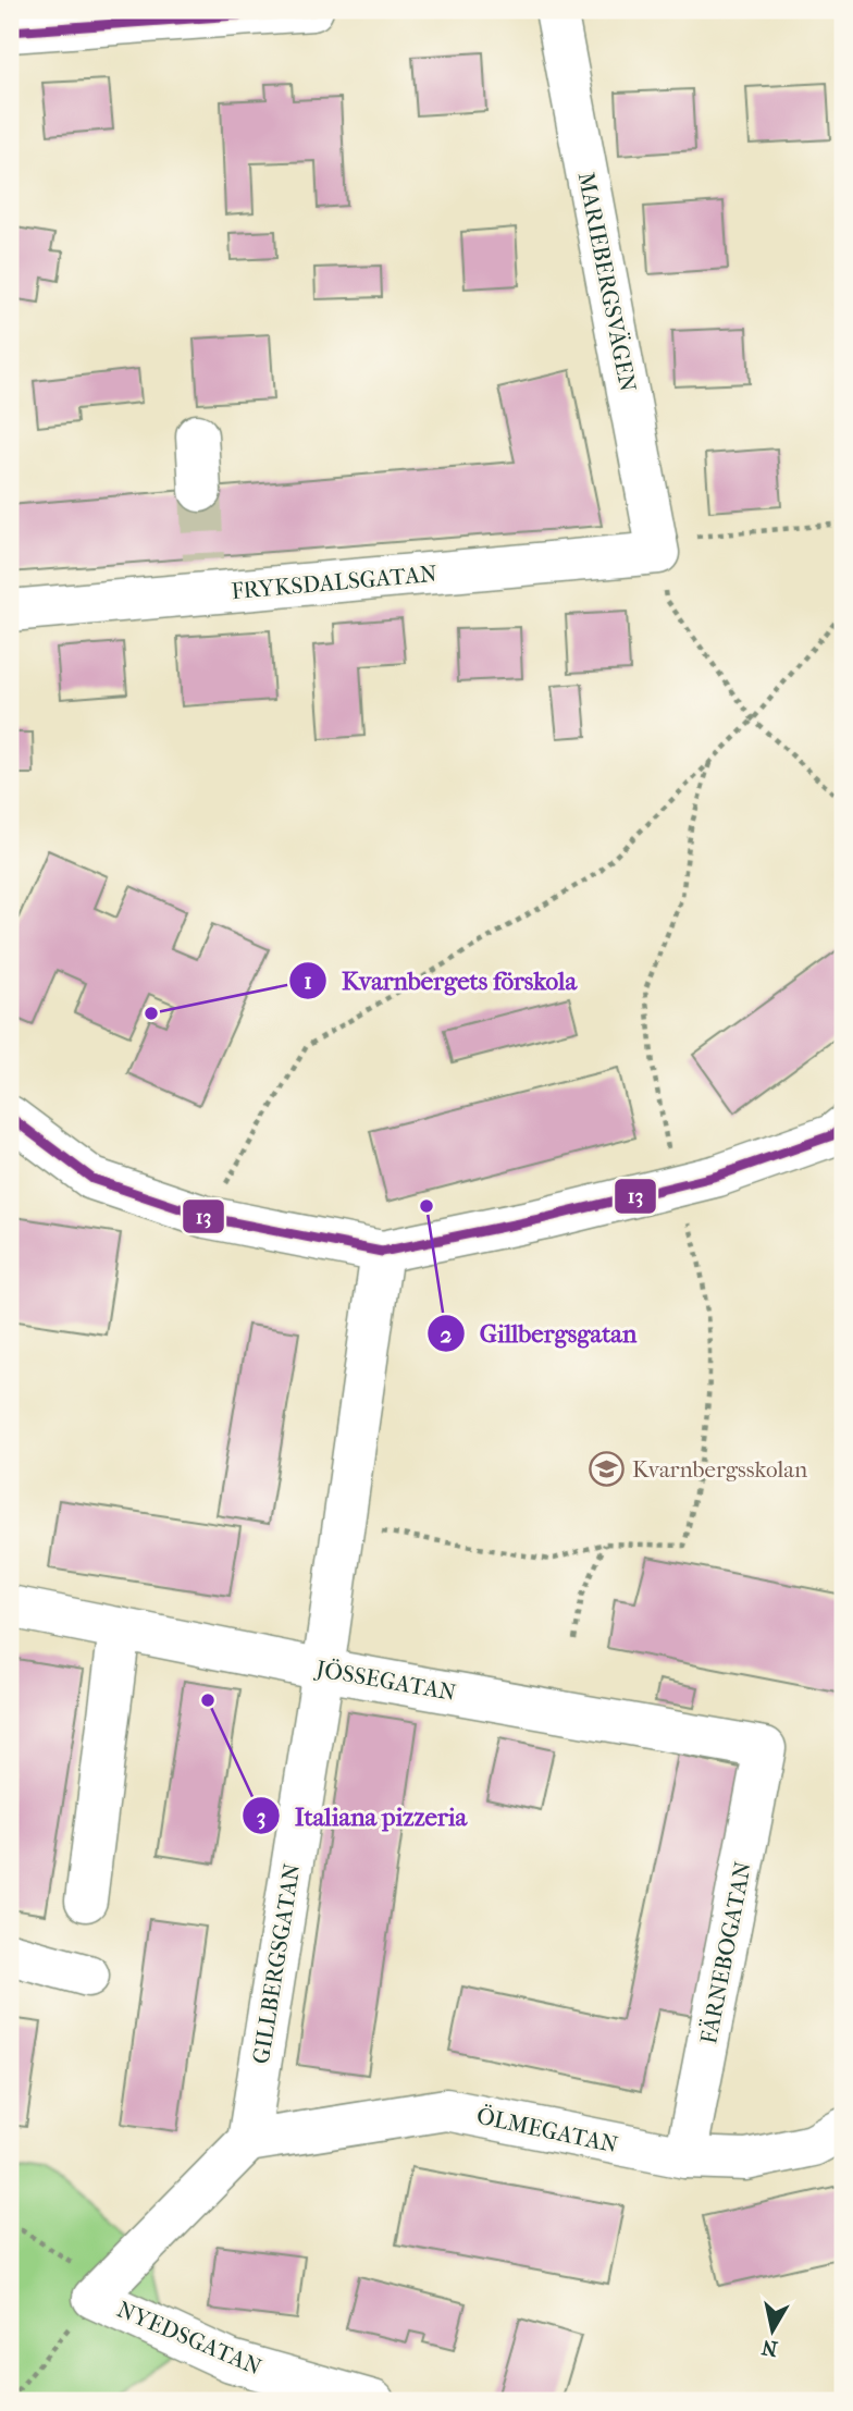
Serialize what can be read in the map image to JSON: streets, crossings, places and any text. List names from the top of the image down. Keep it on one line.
{"streets":{"street":["MARIEBERGSVÄGEN","FRYKSDALSGATAN","JÖSSEGATAN","FÄRNEBOGATAN","GILLBERGSGATAN","ÖLMEGATAN","NYEDSGATAN"]},"crossings":[["MARIEBERGSVÄGEN","FRYKSDALSGATAN"],["JÖSSEGATAN","FÄRNEBOGATAN"],["JÖSSEGATAN","GILLBERGSGATAN"],["FÄRNEBOGATAN","ÖLMEGATAN"],["GILLBERGSGATAN","ÖLMEGATAN"]],"places":{"other":["Kvarnbergets förskola","Gillbergsgatan","Italiana pizzeria"],"school or university":["Kvarnbergsskolan"]},"lines":["transit line 13"],"north":"bottom"}
